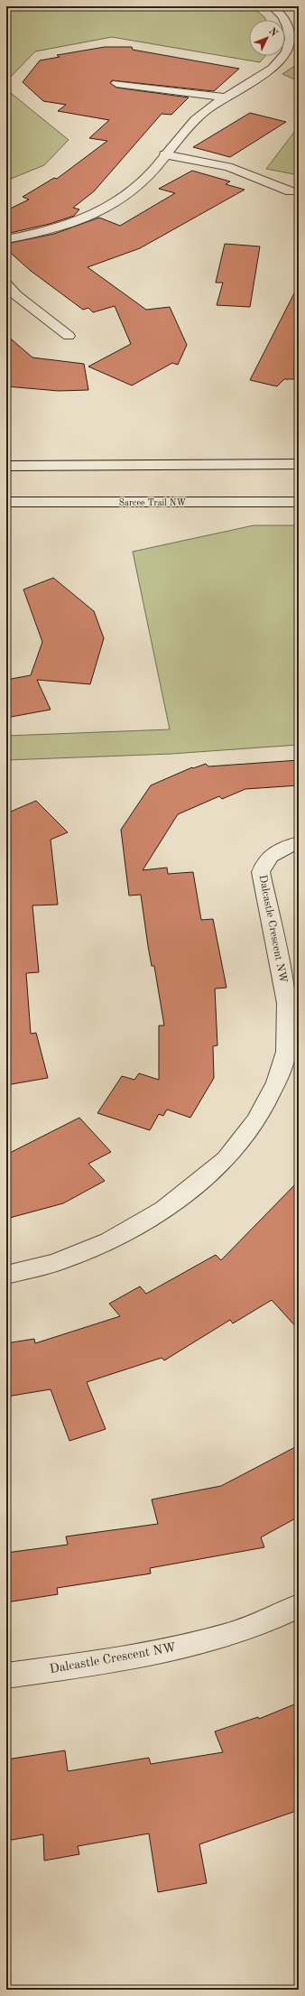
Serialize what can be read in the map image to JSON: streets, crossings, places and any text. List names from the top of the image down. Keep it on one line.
{"streets":{"street":["Sarcee Trail NW","Dalcastle Crescent NW"]},"north":"top right"}
